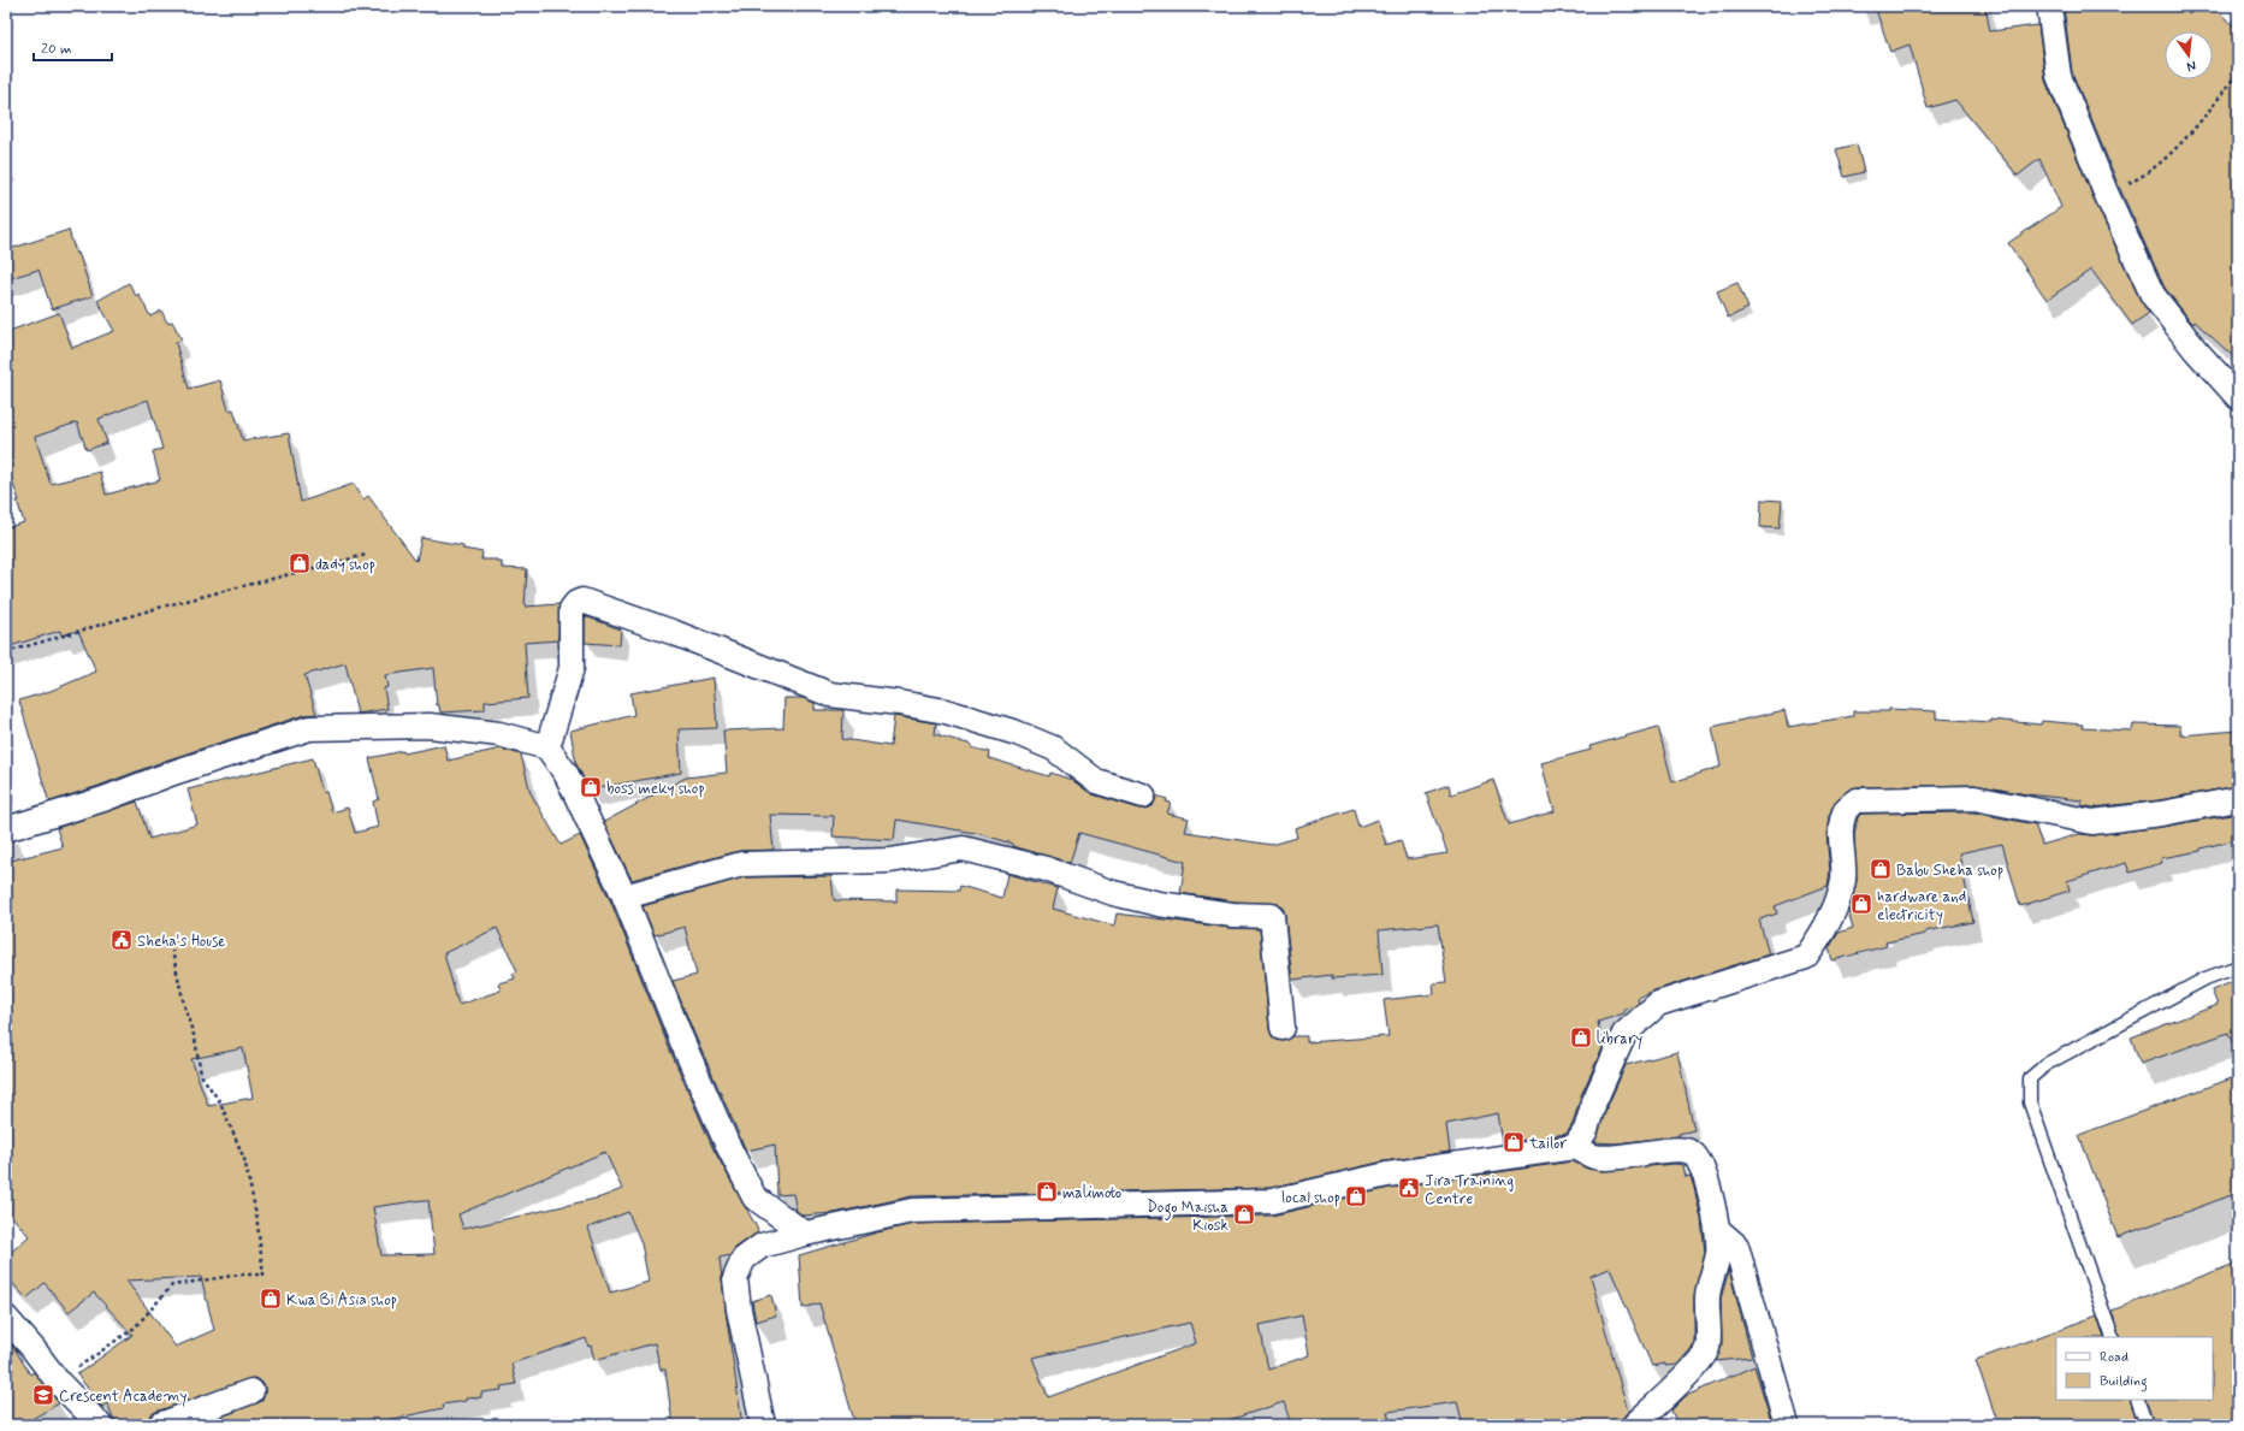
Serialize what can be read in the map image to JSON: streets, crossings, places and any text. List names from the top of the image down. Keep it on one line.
{"places":{"shop":["dady shop","boss meky shop","Babu Sheha shop","hardware and electricity","library","tailor","malimoto","local shop","Dogo Maisha Kiosk","Kwa Bi Asia shop"],"public building":["Sheha's House","Jira Training Centre"],"school or university":["Crescent Academy"]},"legend":["Road","Building"],"scale_bar":"20 m","north":"bottom"}
